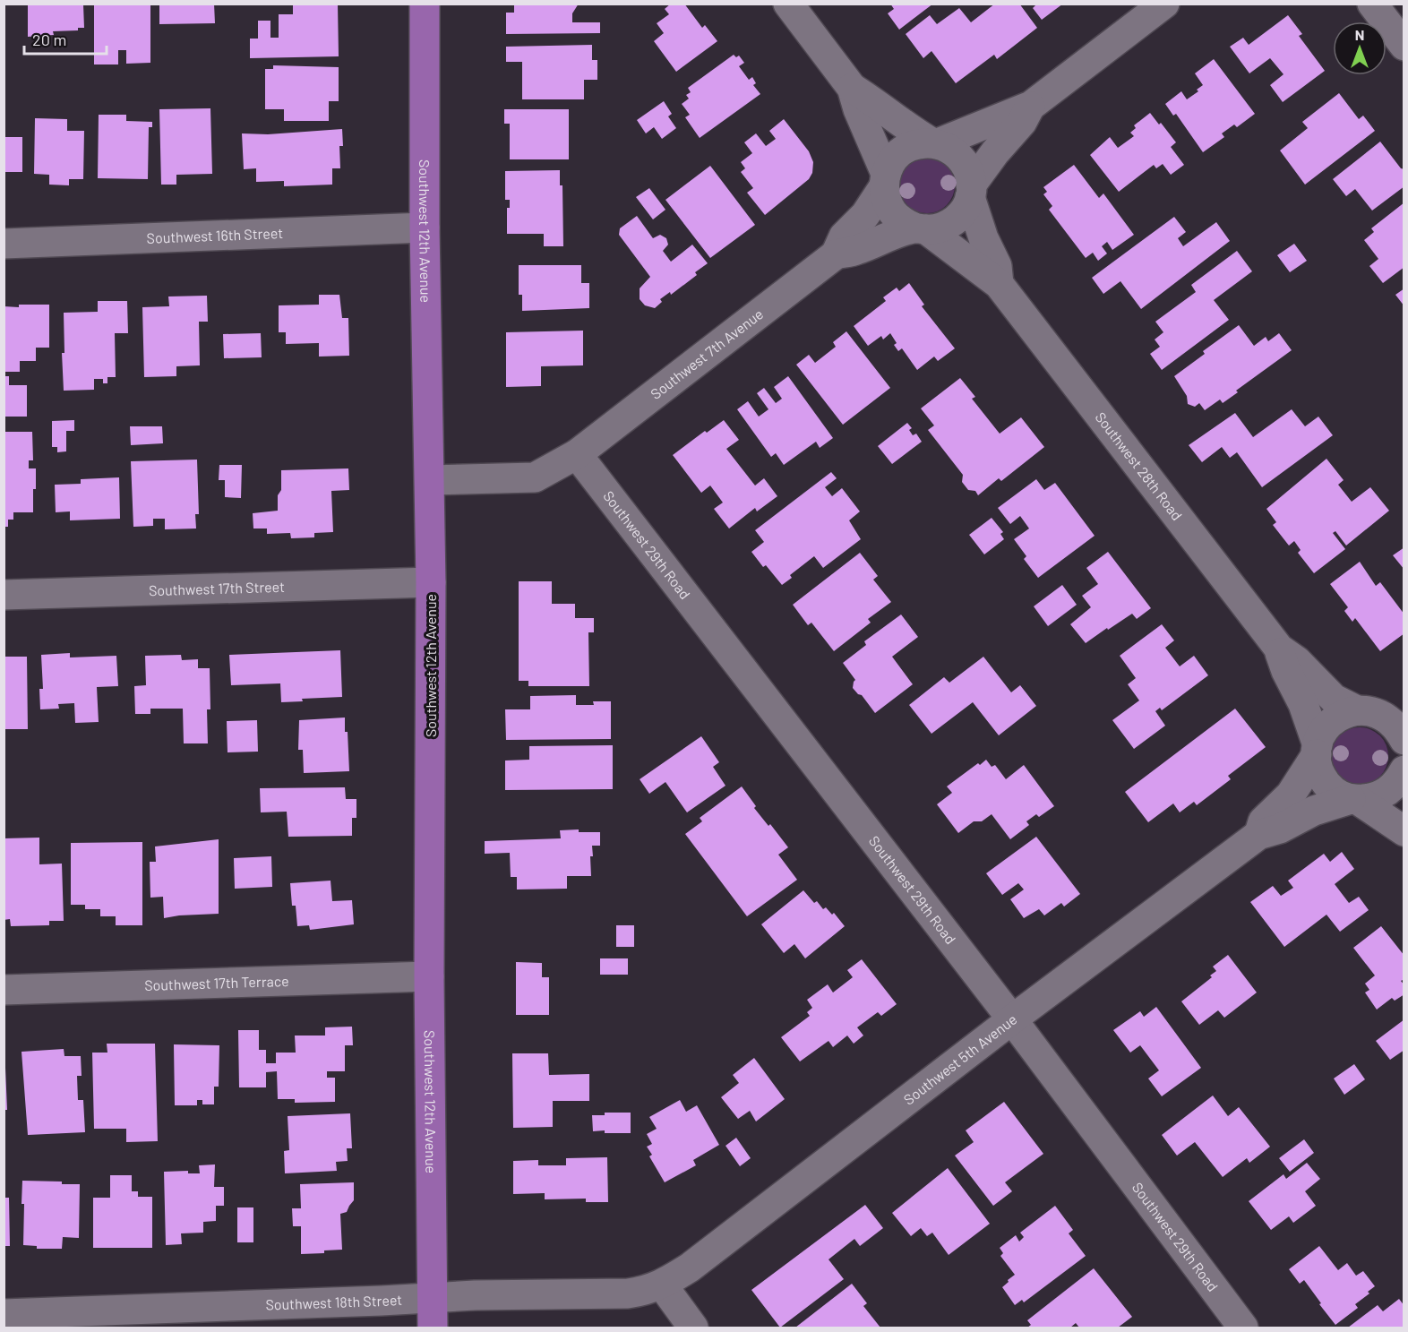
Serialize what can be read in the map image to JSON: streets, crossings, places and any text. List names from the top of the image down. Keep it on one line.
{"streets":{"main road":["Southwest 12th Avenue"],"street":["Southwest 16th Street","Southwest 7th Avenue","Southwest 28th Road","Southwest 29th Road","Southwest 17th Street","Southwest 17th Terrace","Southwest 5th Avenue","Southwest 18th Street"]},"crossings":[["Southwest 12th Avenue","Southwest 16th Street"],["Southwest 12th Avenue","Southwest 17th Street"],["Southwest 12th Avenue","Southwest 17th Terrace"],["Southwest 12th Avenue","Southwest 18th Street"],["Southwest 7th Avenue","Southwest 28th Road"],["Southwest 7th Avenue","Southwest 29th Road"],["Southwest 28th Road","Southwest 5th Avenue"],["Southwest 29th Road","Southwest 5th Avenue"],["Southwest 5th Avenue","Southwest 18th Street"]],"scale_bar":"20 m","north":"top"}
